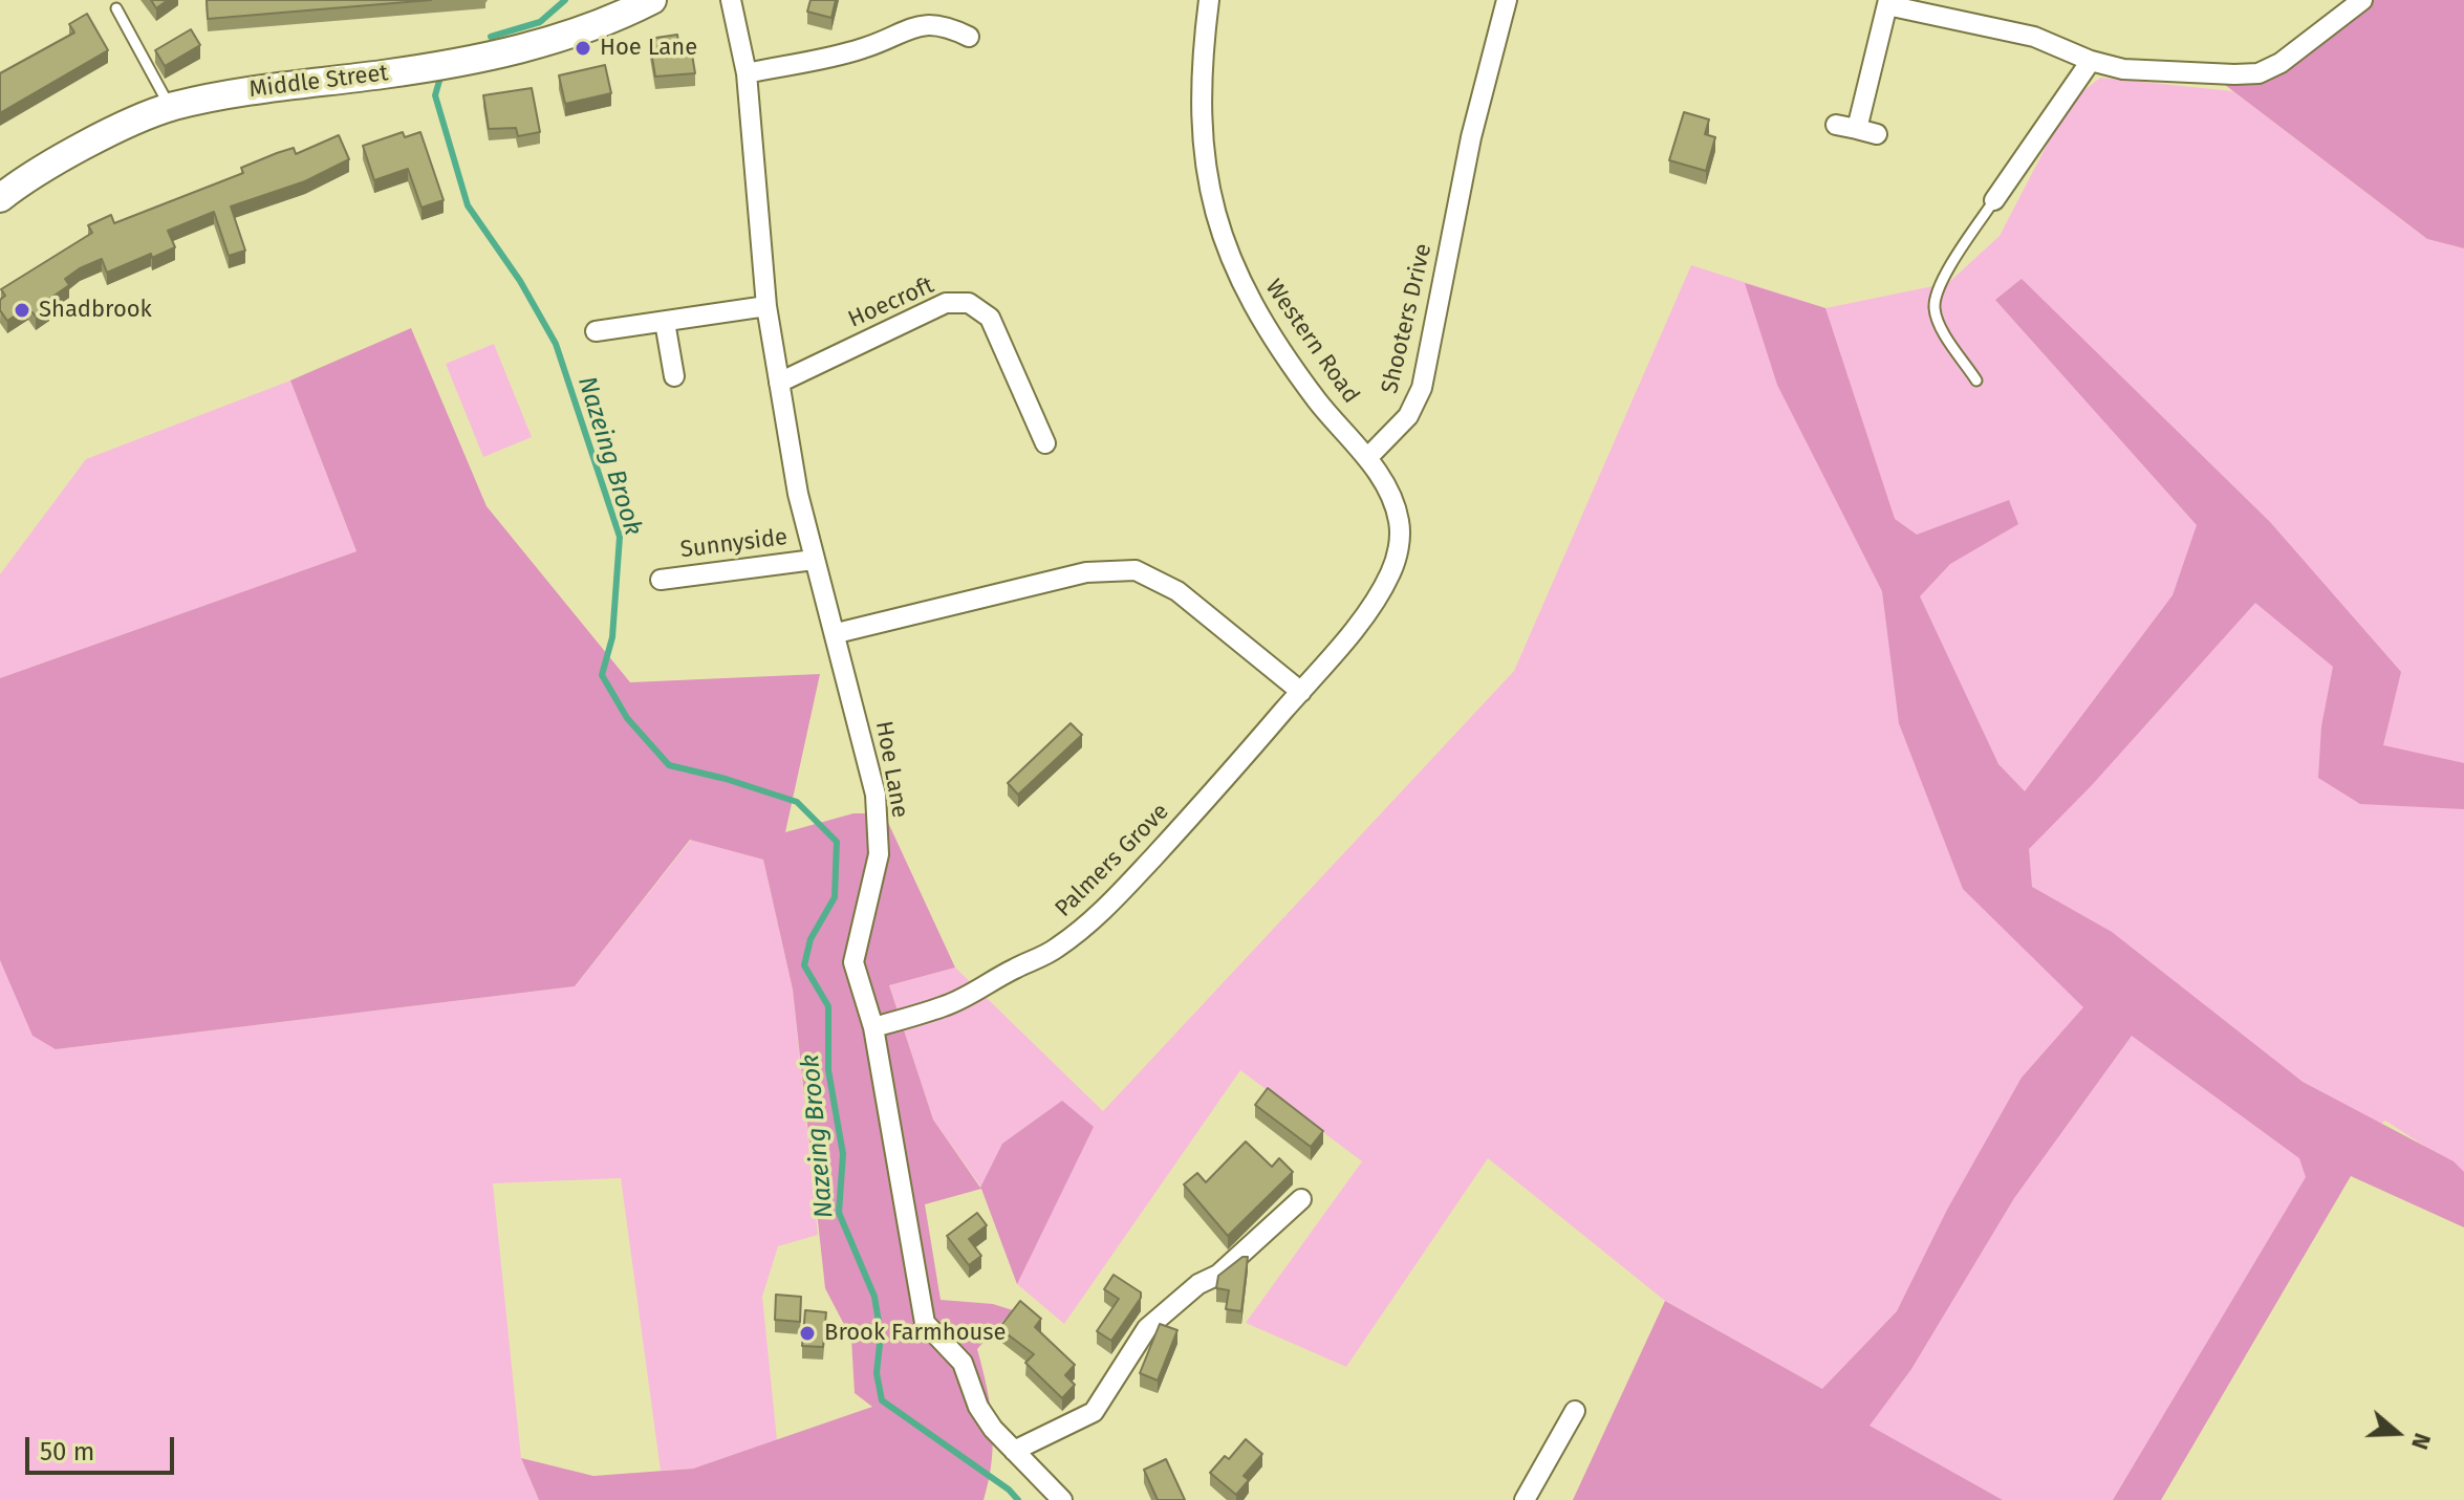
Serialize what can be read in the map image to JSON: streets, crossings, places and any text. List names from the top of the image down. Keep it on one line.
{"streets":{"street":["Middle Street","Hoecroft","Shooters Drive","Western Road","Sunnyside","Hoe Lane","Palmers Grove"]},"crossings":[["Hoecroft","Hoe Lane"],["Shooters Drive","Western Road"],["Shooters Drive","Palmers Grove"],["Western Road","Palmers Grove"],["Sunnyside","Hoe Lane"],["Hoe Lane","Palmers Grove"]],"water":["Nazeing Brook"],"places":["Hoe Lane","Shadbrook","Brook Farmhouse"],"scale_bar":"50 m","north":"right"}
